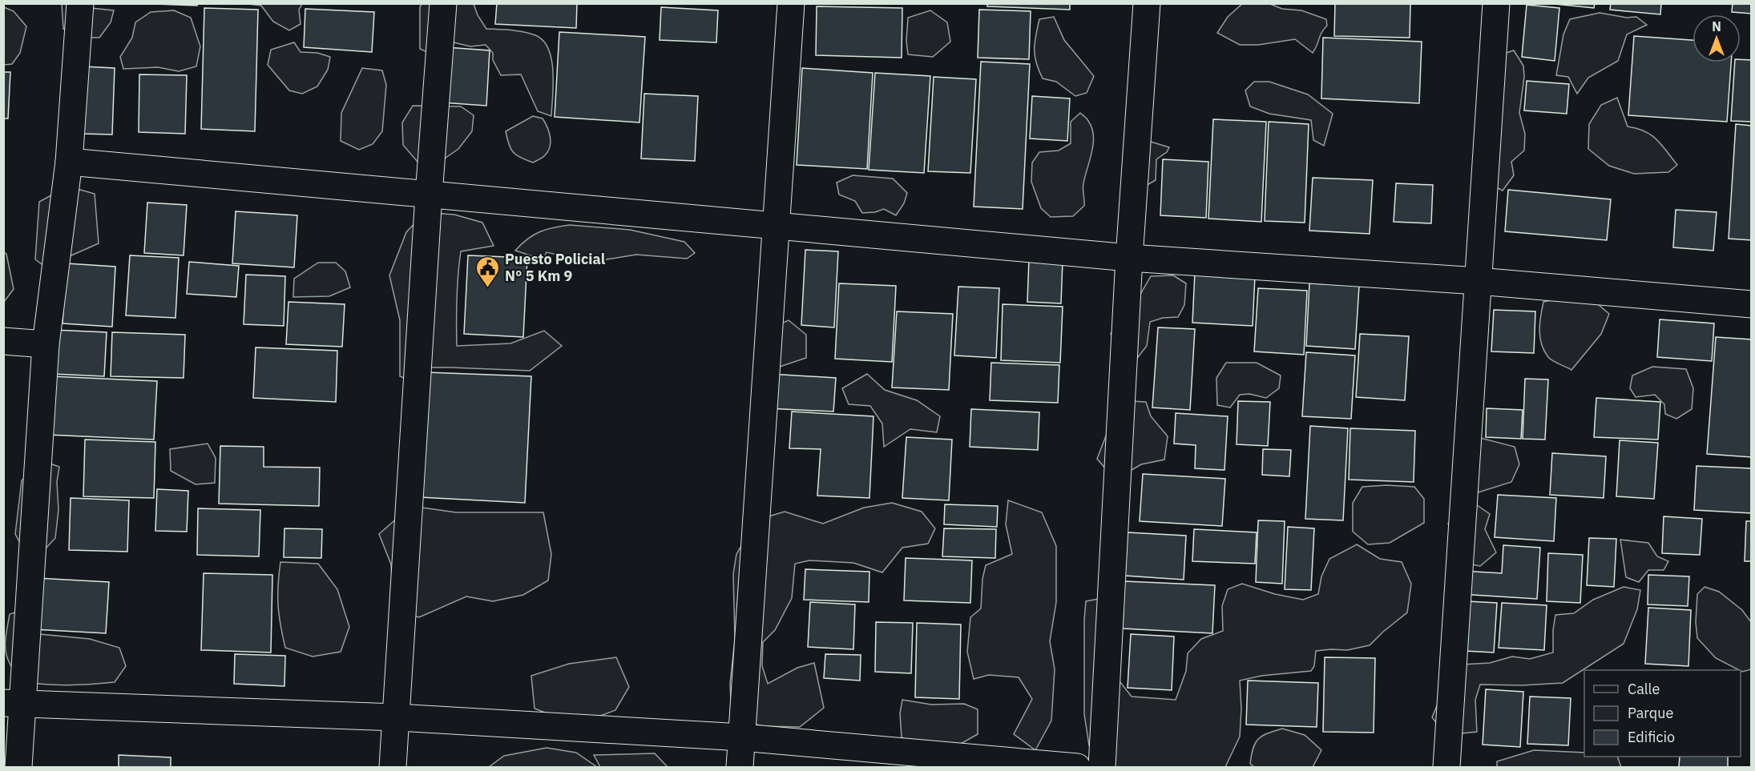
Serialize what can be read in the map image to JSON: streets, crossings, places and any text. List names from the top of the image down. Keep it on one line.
{"places":{"public building":["Puesto Policial N° 5 Km 9"]},"legend":["Calle","Parque","Edificio"],"north":"top"}
